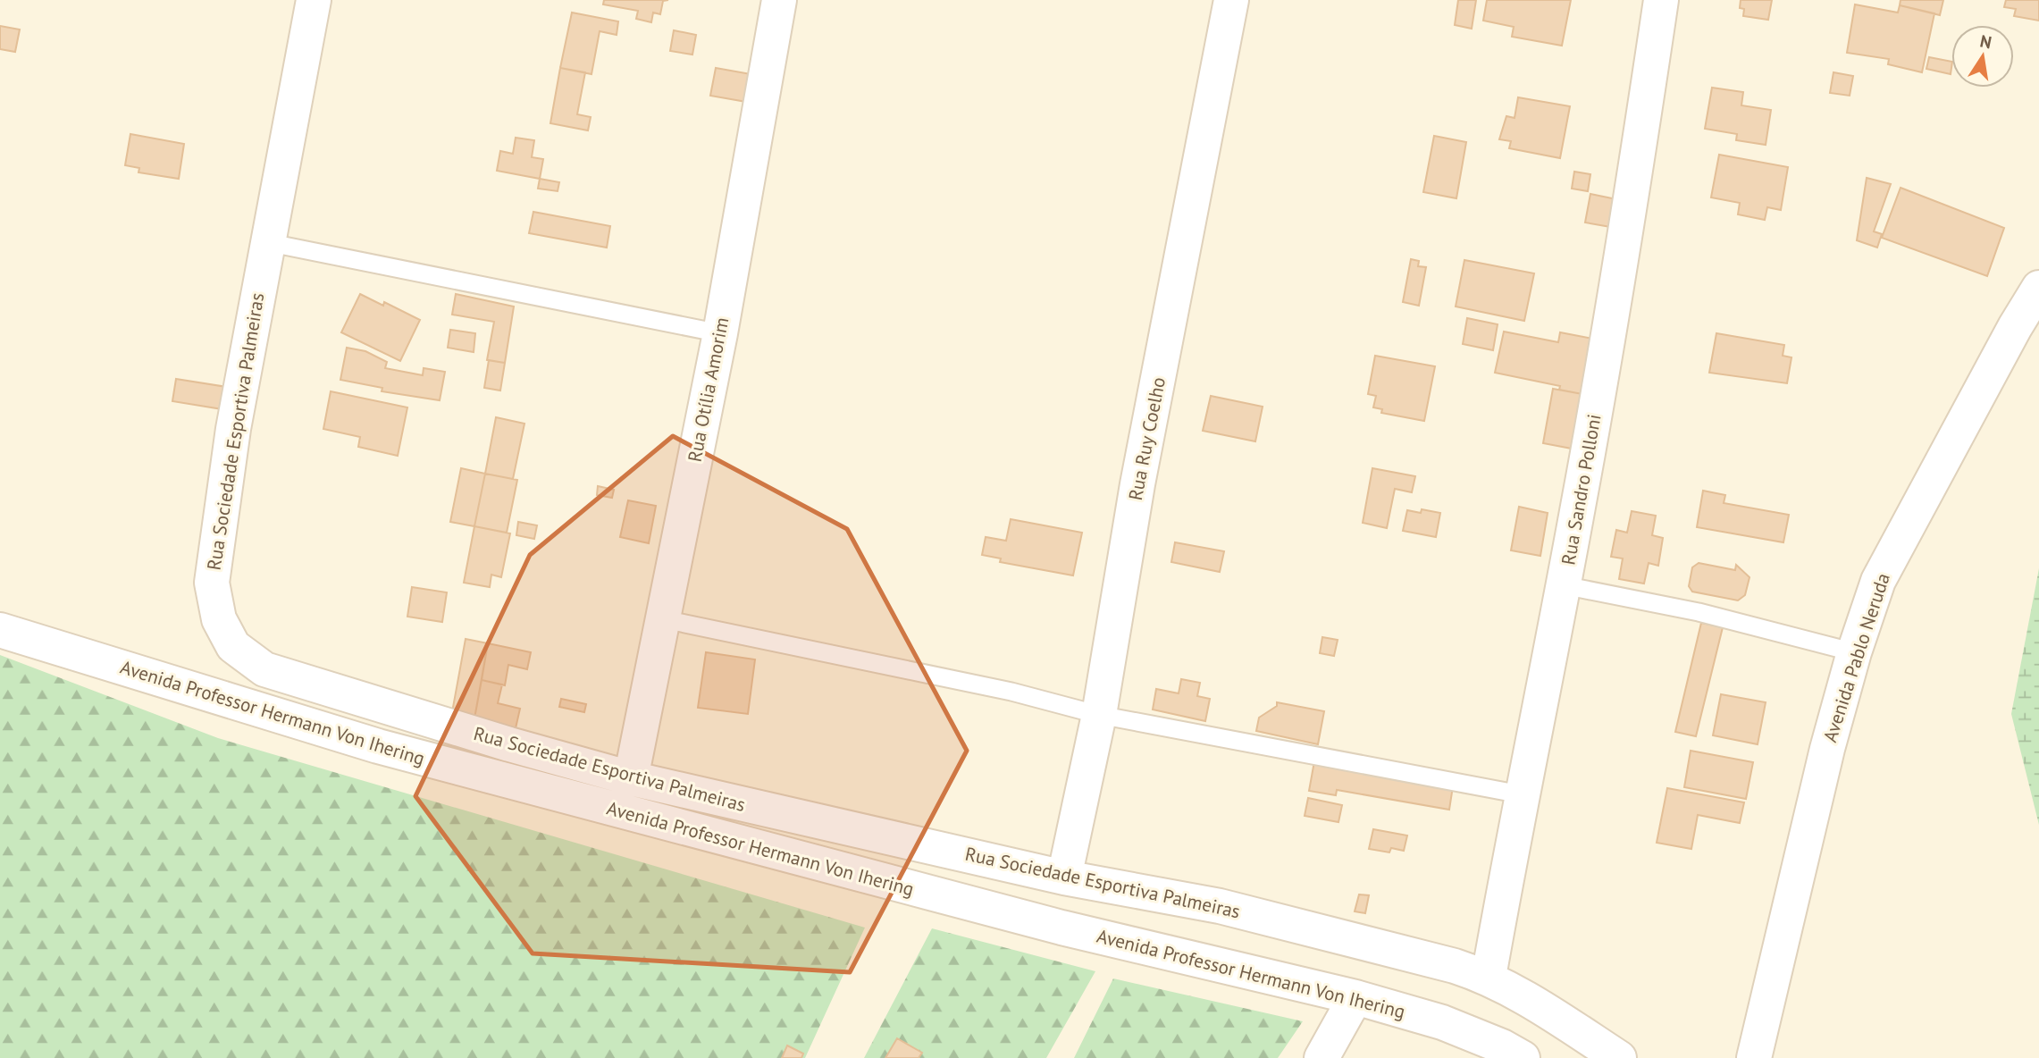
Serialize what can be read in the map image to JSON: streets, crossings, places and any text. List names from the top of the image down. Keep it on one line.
{"streets":{"street":["Rua Otília Amorim","Rua Sociedade Esportiva Palmeiras","Rua Ruy Coelho","Rua Sandro Polloni","Avenida Pablo Neruda","Avenida Professor Hermann Von Ihering"]},"crossings":[["Rua Otília Amorim","Rua Sociedade Esportiva Palmeiras"],["Rua Sociedade Esportiva Palmeiras","Rua Ruy Coelho"],["Rua Sociedade Esportiva Palmeiras","Rua Sandro Polloni"]],"north":"top"}
